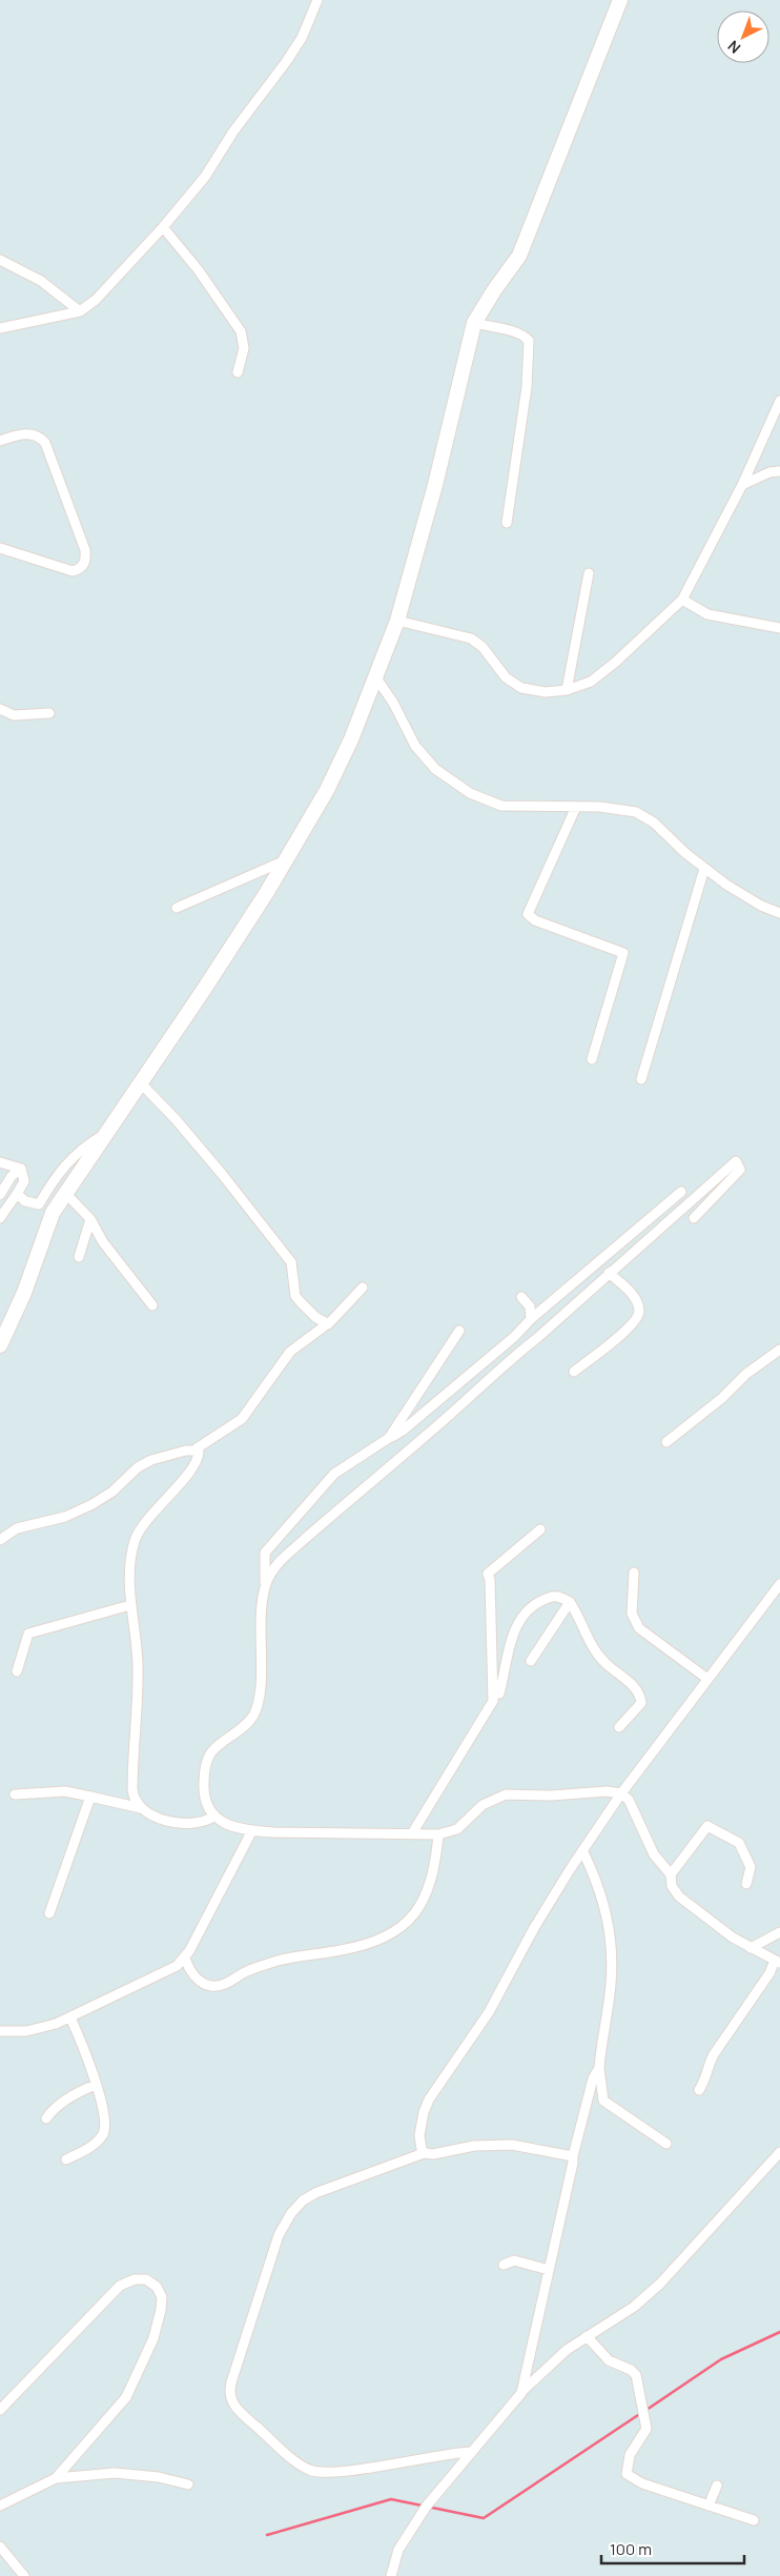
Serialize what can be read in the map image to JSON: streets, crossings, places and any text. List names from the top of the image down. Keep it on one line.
{"scale_bar":"100 m","north":"bottom left"}
